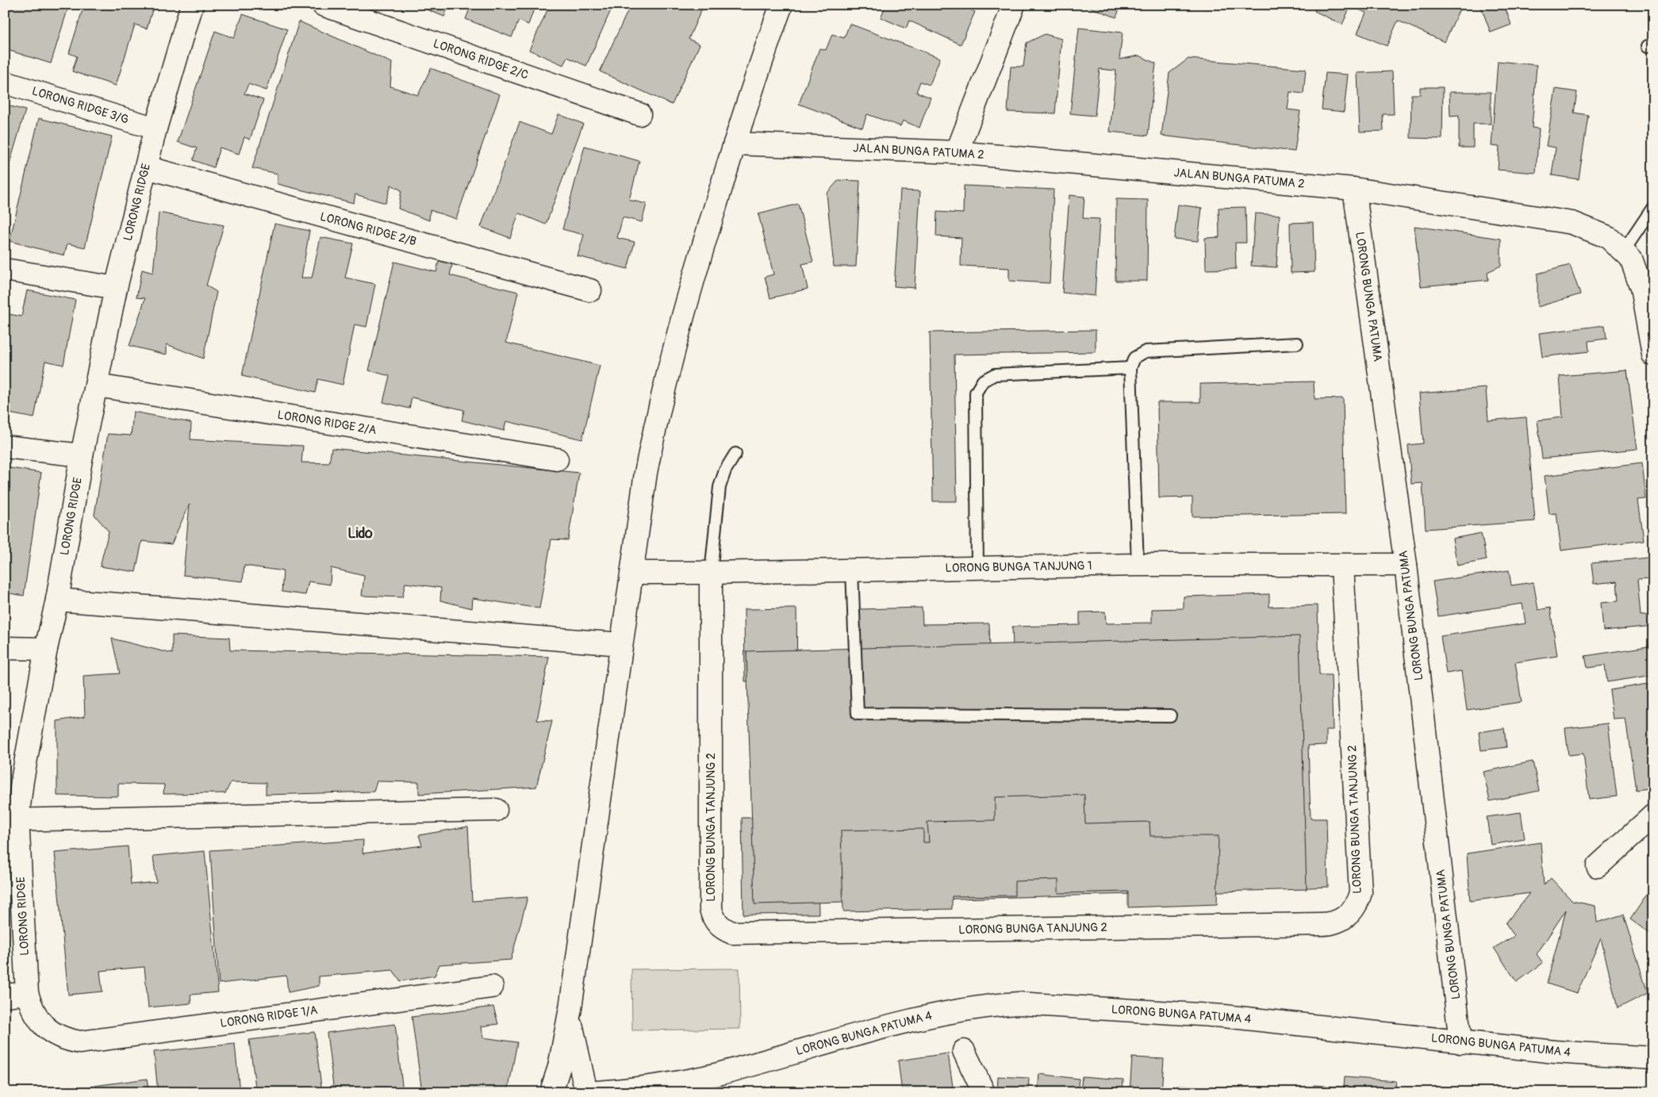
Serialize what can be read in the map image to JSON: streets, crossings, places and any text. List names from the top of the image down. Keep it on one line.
{"streets":{"street":["LORONG RIDGE 2/C","LORONG RIDGE 3/G","JALAN BUNGA PATUMA 2","LORONG RIDGE","LORONG RIDGE 2/B","LORONG BUNGA PATUMA","LORONG RIDGE 2/A","LORONG BUNGA TANJUNG 1","LORONG BUNGA TANJUNG 2","LORONG BUNGA PATUMA 4","LORONG RIDGE 1/A"]},"crossings":[["LORONG RIDGE 3/G","LORONG RIDGE"],["JALAN BUNGA PATUMA 2","LORONG BUNGA PATUMA"],["LORONG RIDGE","LORONG RIDGE 2/B"],["LORONG RIDGE","LORONG RIDGE 2/A"],["LORONG RIDGE","LORONG RIDGE 1/A"],["LORONG BUNGA PATUMA","LORONG BUNGA TANJUNG 1"],["LORONG BUNGA PATUMA","LORONG BUNGA PATUMA 4"],["LORONG BUNGA TANJUNG 1","LORONG BUNGA TANJUNG 2"]],"districts":["Lido"]}
